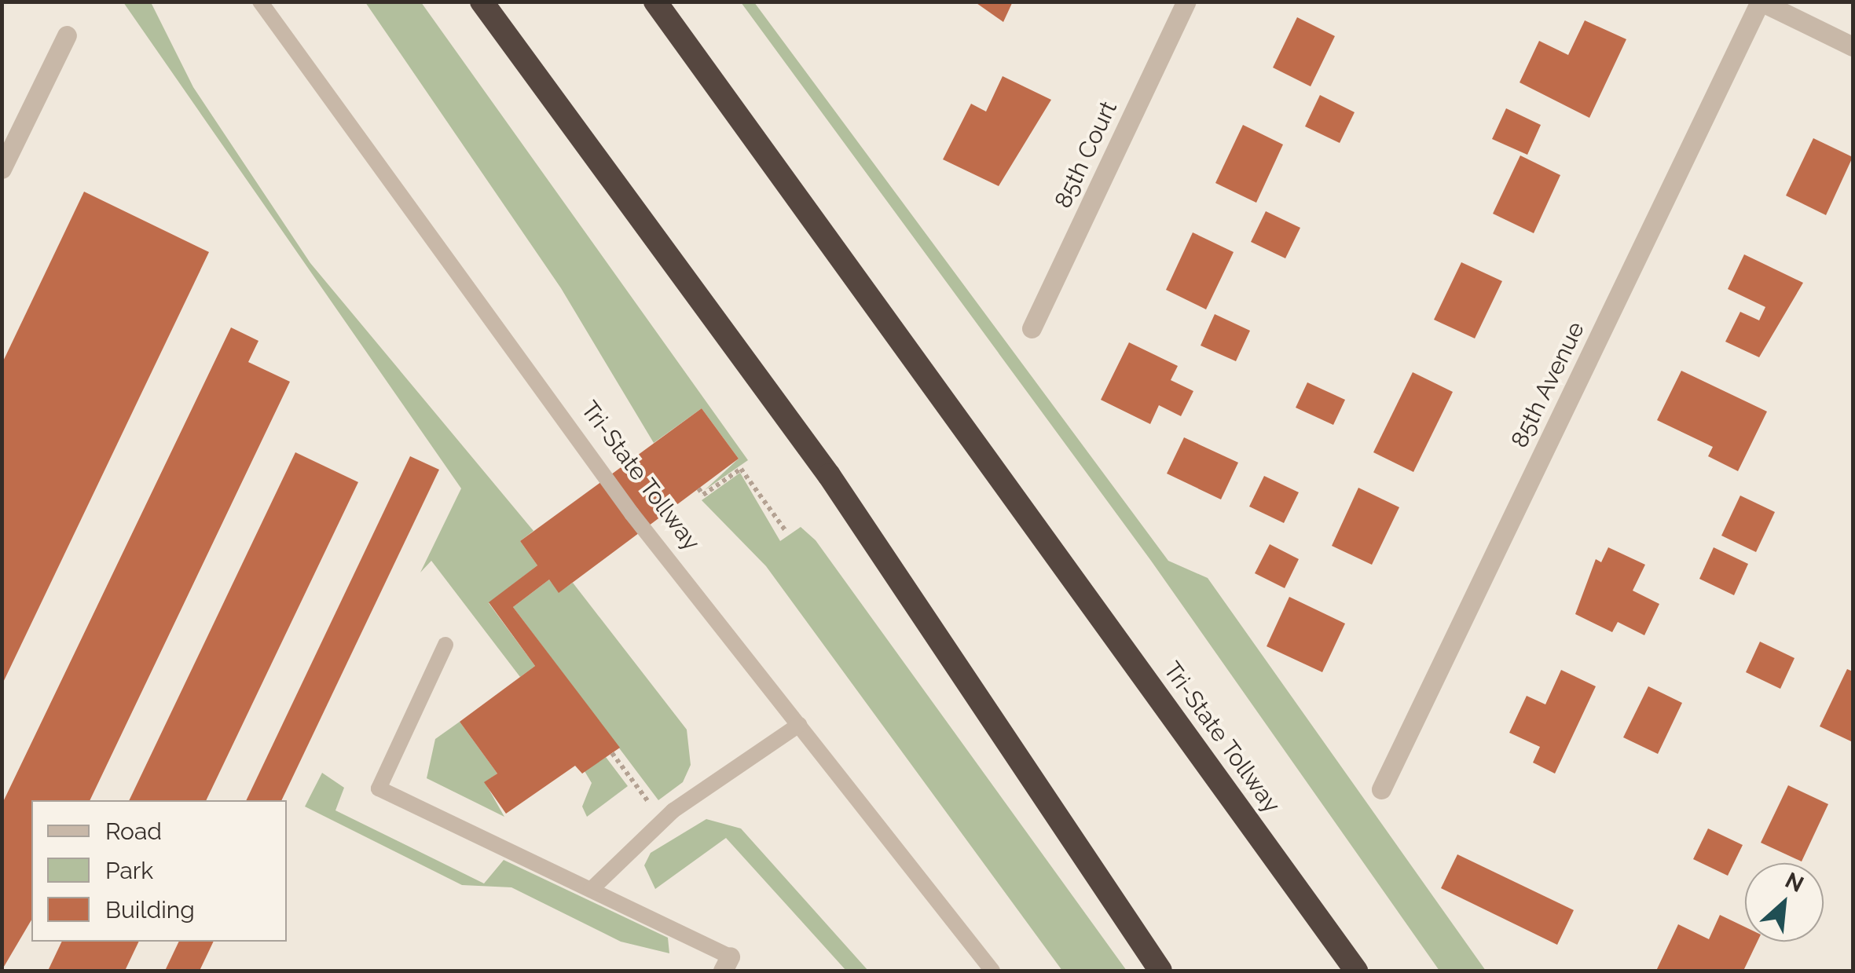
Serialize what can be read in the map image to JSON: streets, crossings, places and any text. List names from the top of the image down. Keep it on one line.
{"streets":{"highway":["Tri-State Tollway"],"street":["85th Court","85th Avenue"]},"legend":["Road","Park","Building"],"north":"top right"}
